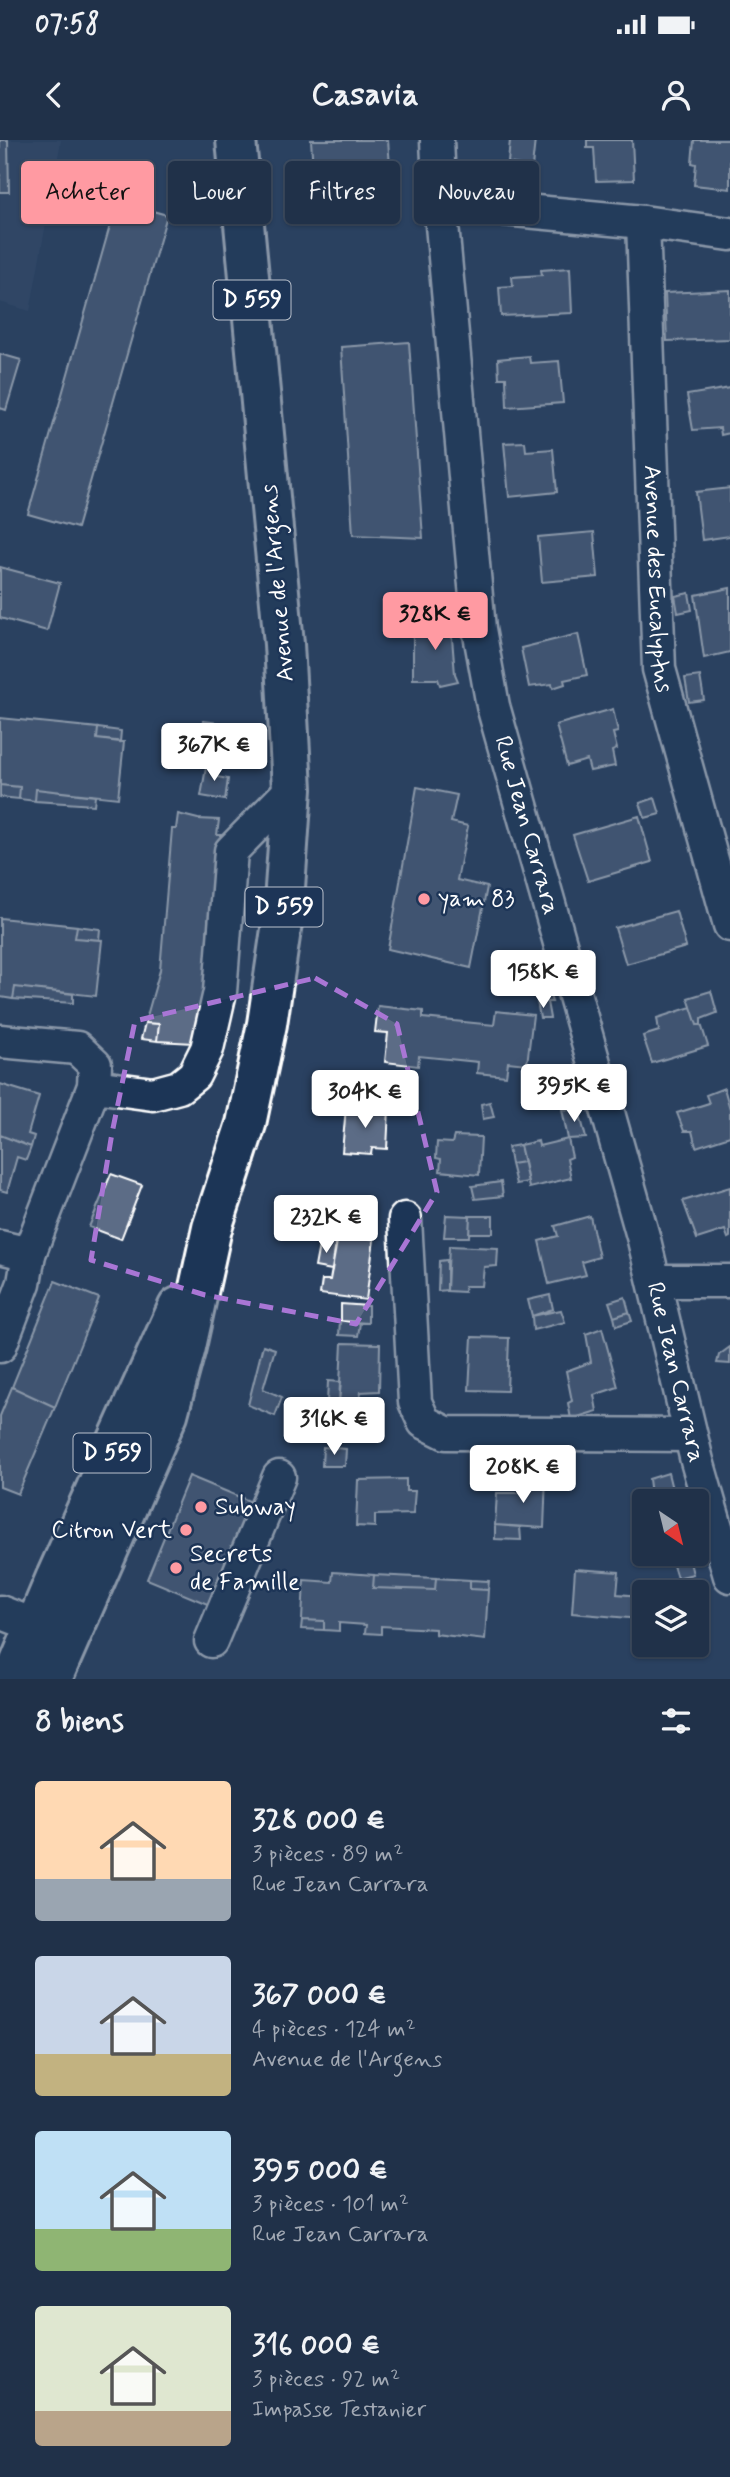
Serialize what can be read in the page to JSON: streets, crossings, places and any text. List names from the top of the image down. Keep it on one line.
{"streets":{"main road":["D 559","Avenue de l'Argens"],"street":["Avenue des Eucalyptus","Rue Jean Carrara"]},"places":["yam 83","Subway","Citron Vert","Secrets de Famille"],"north":"bottom right","page":{"status":"07:58","header":"Casavia","chip":["Acheter","Louer","Filtres","Nouveau"],"price":["328K €","367K €","158K €","395K €","304K €","232K €","316K €","208K €"],"heading":"8 biens","list":[{"name":"328 000 €","note":"3 pièces · 89 m² · Rue Jean Carrara"},{"name":"367 000 €","note":"4 pièces · 124 m² · Avenue de l'Argens"},{"name":"395 000 €","note":"3 pièces · 101 m² · Rue Jean Carrara"},{"name":"316 000 €","note":"3 pièces · 92 m² · Impasse Testanier"}]}}
